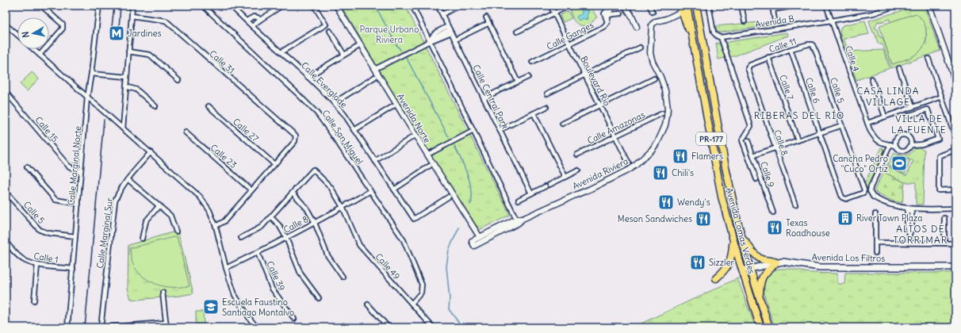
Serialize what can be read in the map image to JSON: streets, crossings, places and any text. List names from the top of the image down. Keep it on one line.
{"streets":{"highway":["PR-177","Avenida Lomas Verdes"],"main road":["Avenida Los Filtros"],"street":["Avenida B","Calle Ganges","Calle 11","Calle 4","Calle 31","Boulevard Río","Calle Everglade","Calle 7","Calle 6","Calle 5","Calle Central Park","Avenida Norte","Calle Amazonas","Calle 15","Calle 27","Calle San Miguel","Calle 8","Calle 23","Calle Marginal Norte","Avenida Riviera","Calle 9","Calle Marginal Sur","Calle 1","Calle 49","Calle 39"]},"crossings":[["Avenida B","Calle 4"],["Calle Ganges","Boulevard Río"],["Calle 11","Calle 7"],["Calle 11","Calle 6"],["Calle 11","Calle 5"],["Calle 11","Calle 8"],["Calle 31","Calle 27"],["Boulevard Río","Calle Amazonas"],["Calle 6","Calle 5"],["Calle 5","Calle Marginal Norte"],["Avenida Norte","Avenida Riviera"],["Calle 15","Calle Marginal Norte"],["Calle San Miguel","Calle 8"],["Calle San Miguel","Calle 49"],["Calle 8","Calle 49"],["Calle 8","Calle 39"],["Calle Marginal Norte","Calle 1"],["Avenida Lomas Verdes","Avenida Los Filtros"]],"districts":["CASA LINDA VILLAGE","RIBERAS DEL RÍO","VILLA DE LA FUENTE","ALTOS DE TORRIMAR"],"parks":["Parque Urbano Riviera"],"places":{"metro station":["Jardines"],"restaurant":["Flamers","Chili's","Wendy's","Meson Sandwiches","Texas Roadhouse","Sizzler"],"sports":["Cancha Pedro \"Cuco\" Ortiz"],"building":["River Town Plaza"],"school or university":["Escuela Faustino Santiago Montalvo"]},"north":"left"}
